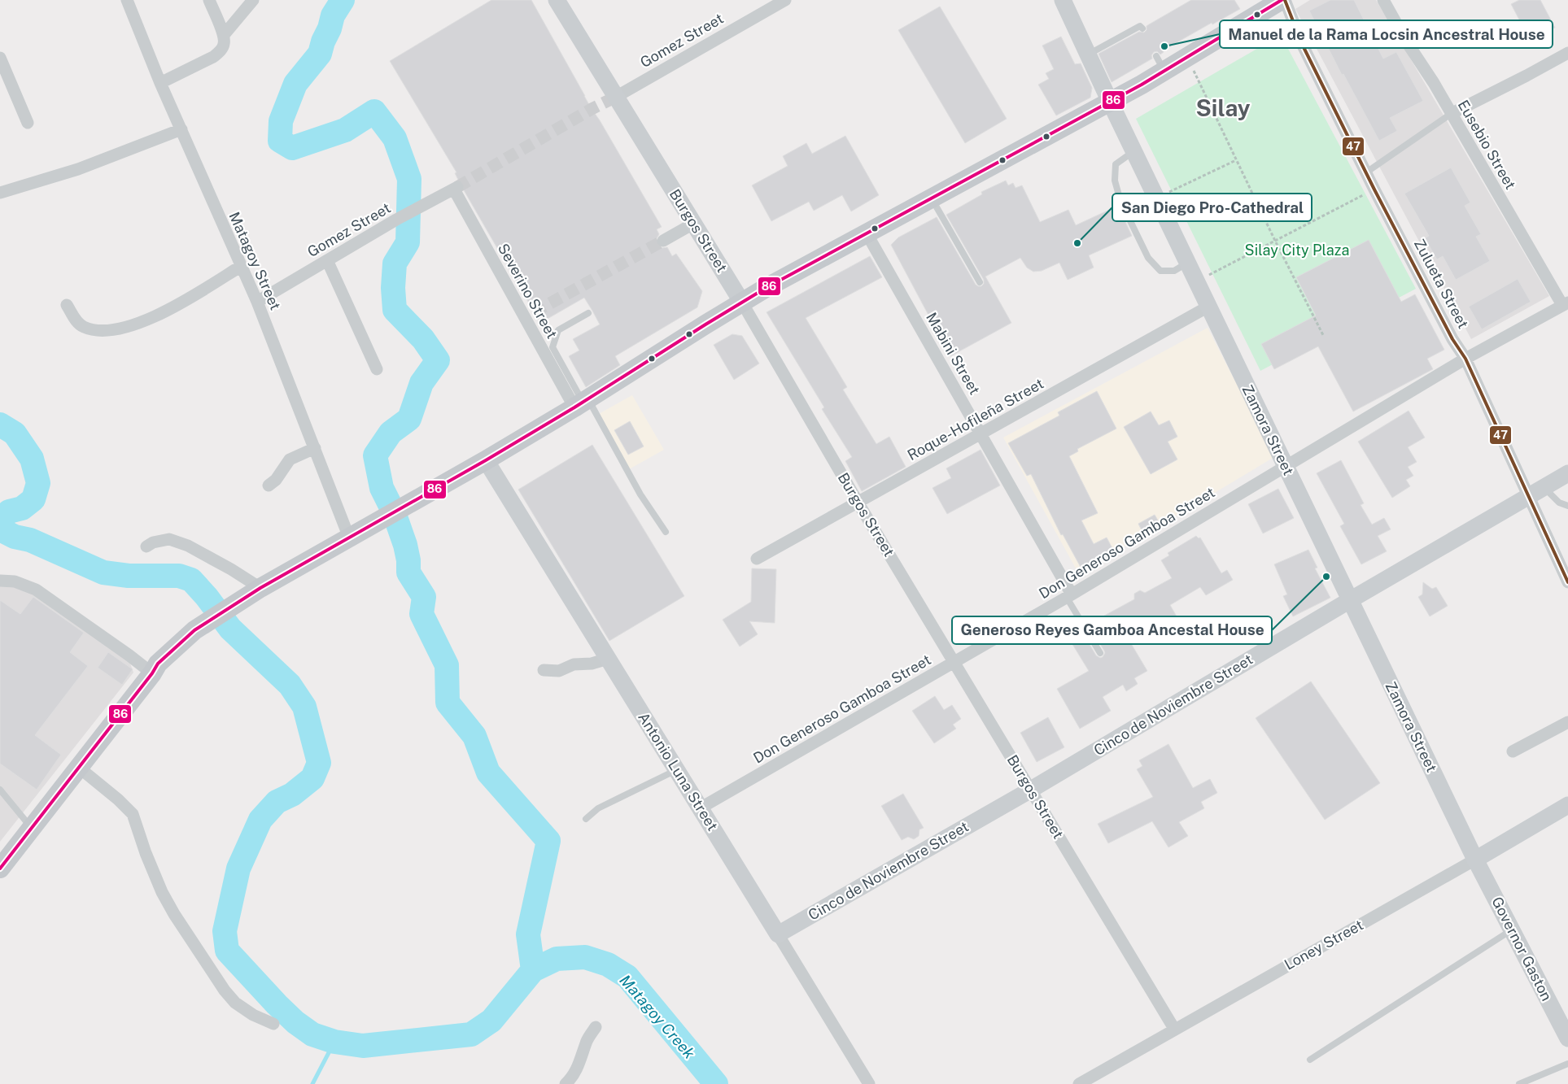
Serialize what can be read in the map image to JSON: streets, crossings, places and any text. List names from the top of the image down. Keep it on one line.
{"streets":{"street":["Gomez Street","Eusebio Street","Burgos Street","Matagoy Street","Zulueta Street","Severino Street","Mabini Street","Roque-Hofileña Street","Zamora Street","Don Generoso Gamboa Street","Cinco de Noviembre Street","Antonio Luna Street","Loney Street","Governor Gaston"]},"crossings":[["Gomez Street","Burgos Street"],["Gomez Street","Matagoy Street"],["Gomez Street","Severino Street"],["Eusebio Street","Don Generoso Gamboa Street"],["Burgos Street","Roque-Hofileña Street"],["Burgos Street","Don Generoso Gamboa Street"],["Burgos Street","Cinco de Noviembre Street"],["Burgos Street","Loney Street"],["Zulueta Street","Don Generoso Gamboa Street"],["Zulueta Street","Cinco de Noviembre Street"],["Mabini Street","Roque-Hofileña Street"],["Mabini Street","Don Generoso Gamboa Street"],["Roque-Hofileña Street","Zamora Street"],["Zamora Street","Don Generoso Gamboa Street"],["Zamora Street","Cinco de Noviembre Street"],["Zamora Street","Loney Street"],["Zamora Street","Governor Gaston"],["Don Generoso Gamboa Street","Antonio Luna Street"],["Cinco de Noviembre Street","Antonio Luna Street"],["Loney Street","Governor Gaston"]],"districts":["Silay"],"water":["Matagoy Creek"],"parks":["Silay City Plaza"],"places":["Manuel de la Rama Locsin Ancestral House","San Diego Pro-Cathedral","Generoso Reyes Gamboa Ancestal House"],"lines":["transit line 86","transit line 47"]}
